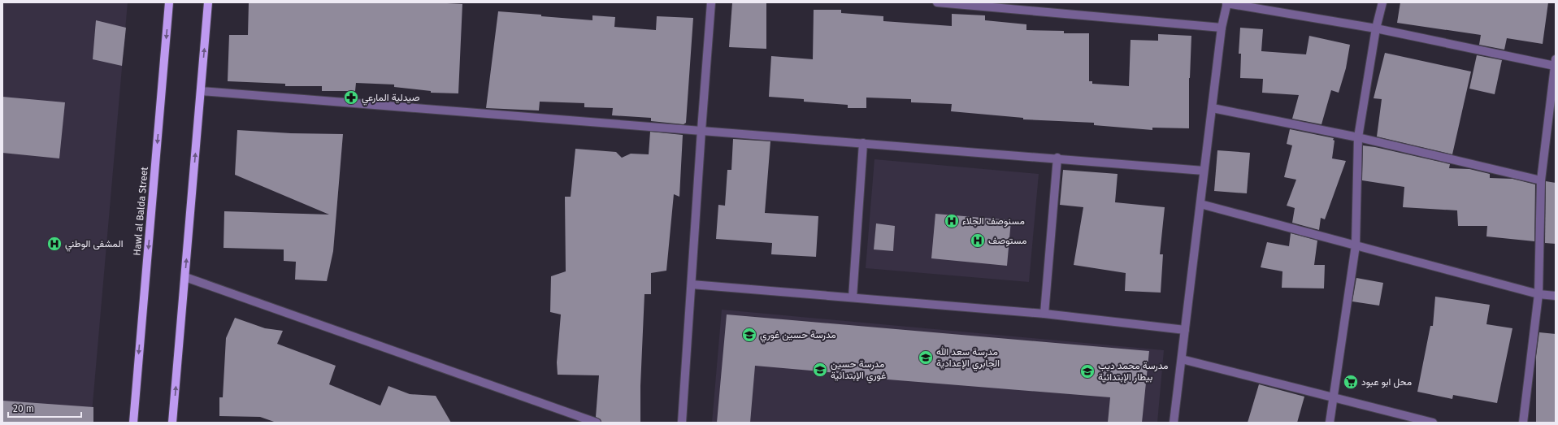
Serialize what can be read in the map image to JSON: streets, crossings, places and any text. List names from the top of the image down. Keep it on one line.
{"streets":{"main road":["Hawl al Balda Street"]},"places":{"pharmacy":["صيدلية المارعي"],"hospital":["مسنوصف الجلاء","مستوصف","المشفى الوطني"],"school or university":["مدرسة حسين غوري","مدرسة سعد الله الجابري الإعدادية","مدرسة حسين غوري الإبتدائية","مدرسة محمد ديب بيطار الإبتدائية"],"supermarket":["محل ابو عبود"]},"scale_bar":"20 m"}
